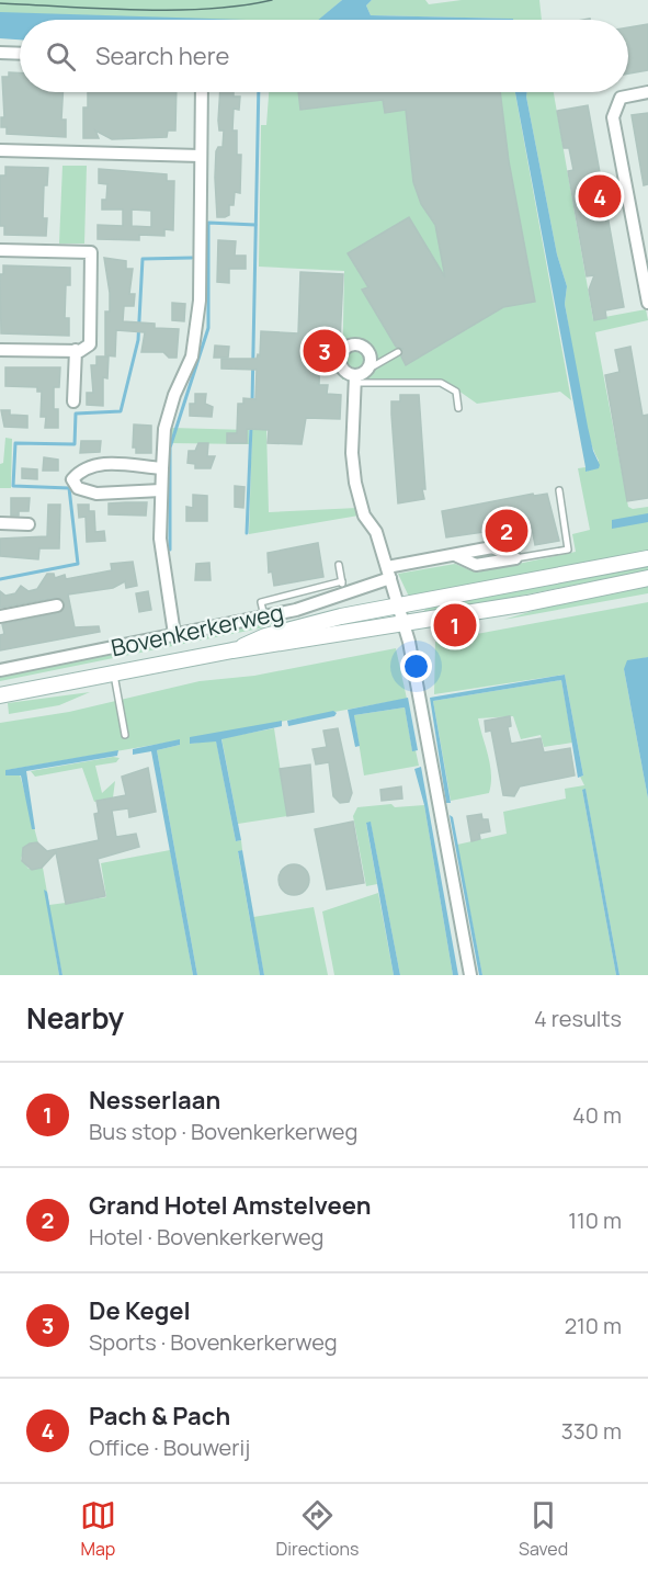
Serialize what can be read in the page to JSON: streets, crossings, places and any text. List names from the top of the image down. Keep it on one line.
{"streets":{"main road":["Bovenkerkerweg"]},"page":{"search":"Search here","pins":["4","3","2","1"],"heading":["Nearby","4 results"],"list":[{"mark":"1","name":"Nesserlaan","note":"Bus stop · Bovenkerkerweg","value":"40 m"},{"mark":"2","name":"Grand Hotel Amstelveen","note":"Hotel · Bovenkerkerweg","value":"110 m"},{"mark":"3","name":"De Kegel","note":"Sports · Bovenkerkerweg","value":"210 m"},{"mark":"4","name":"Pach & Pach","note":"Office · Bouwerij","value":"330 m"}],"nav":["Map","Directions","Saved"]}}
